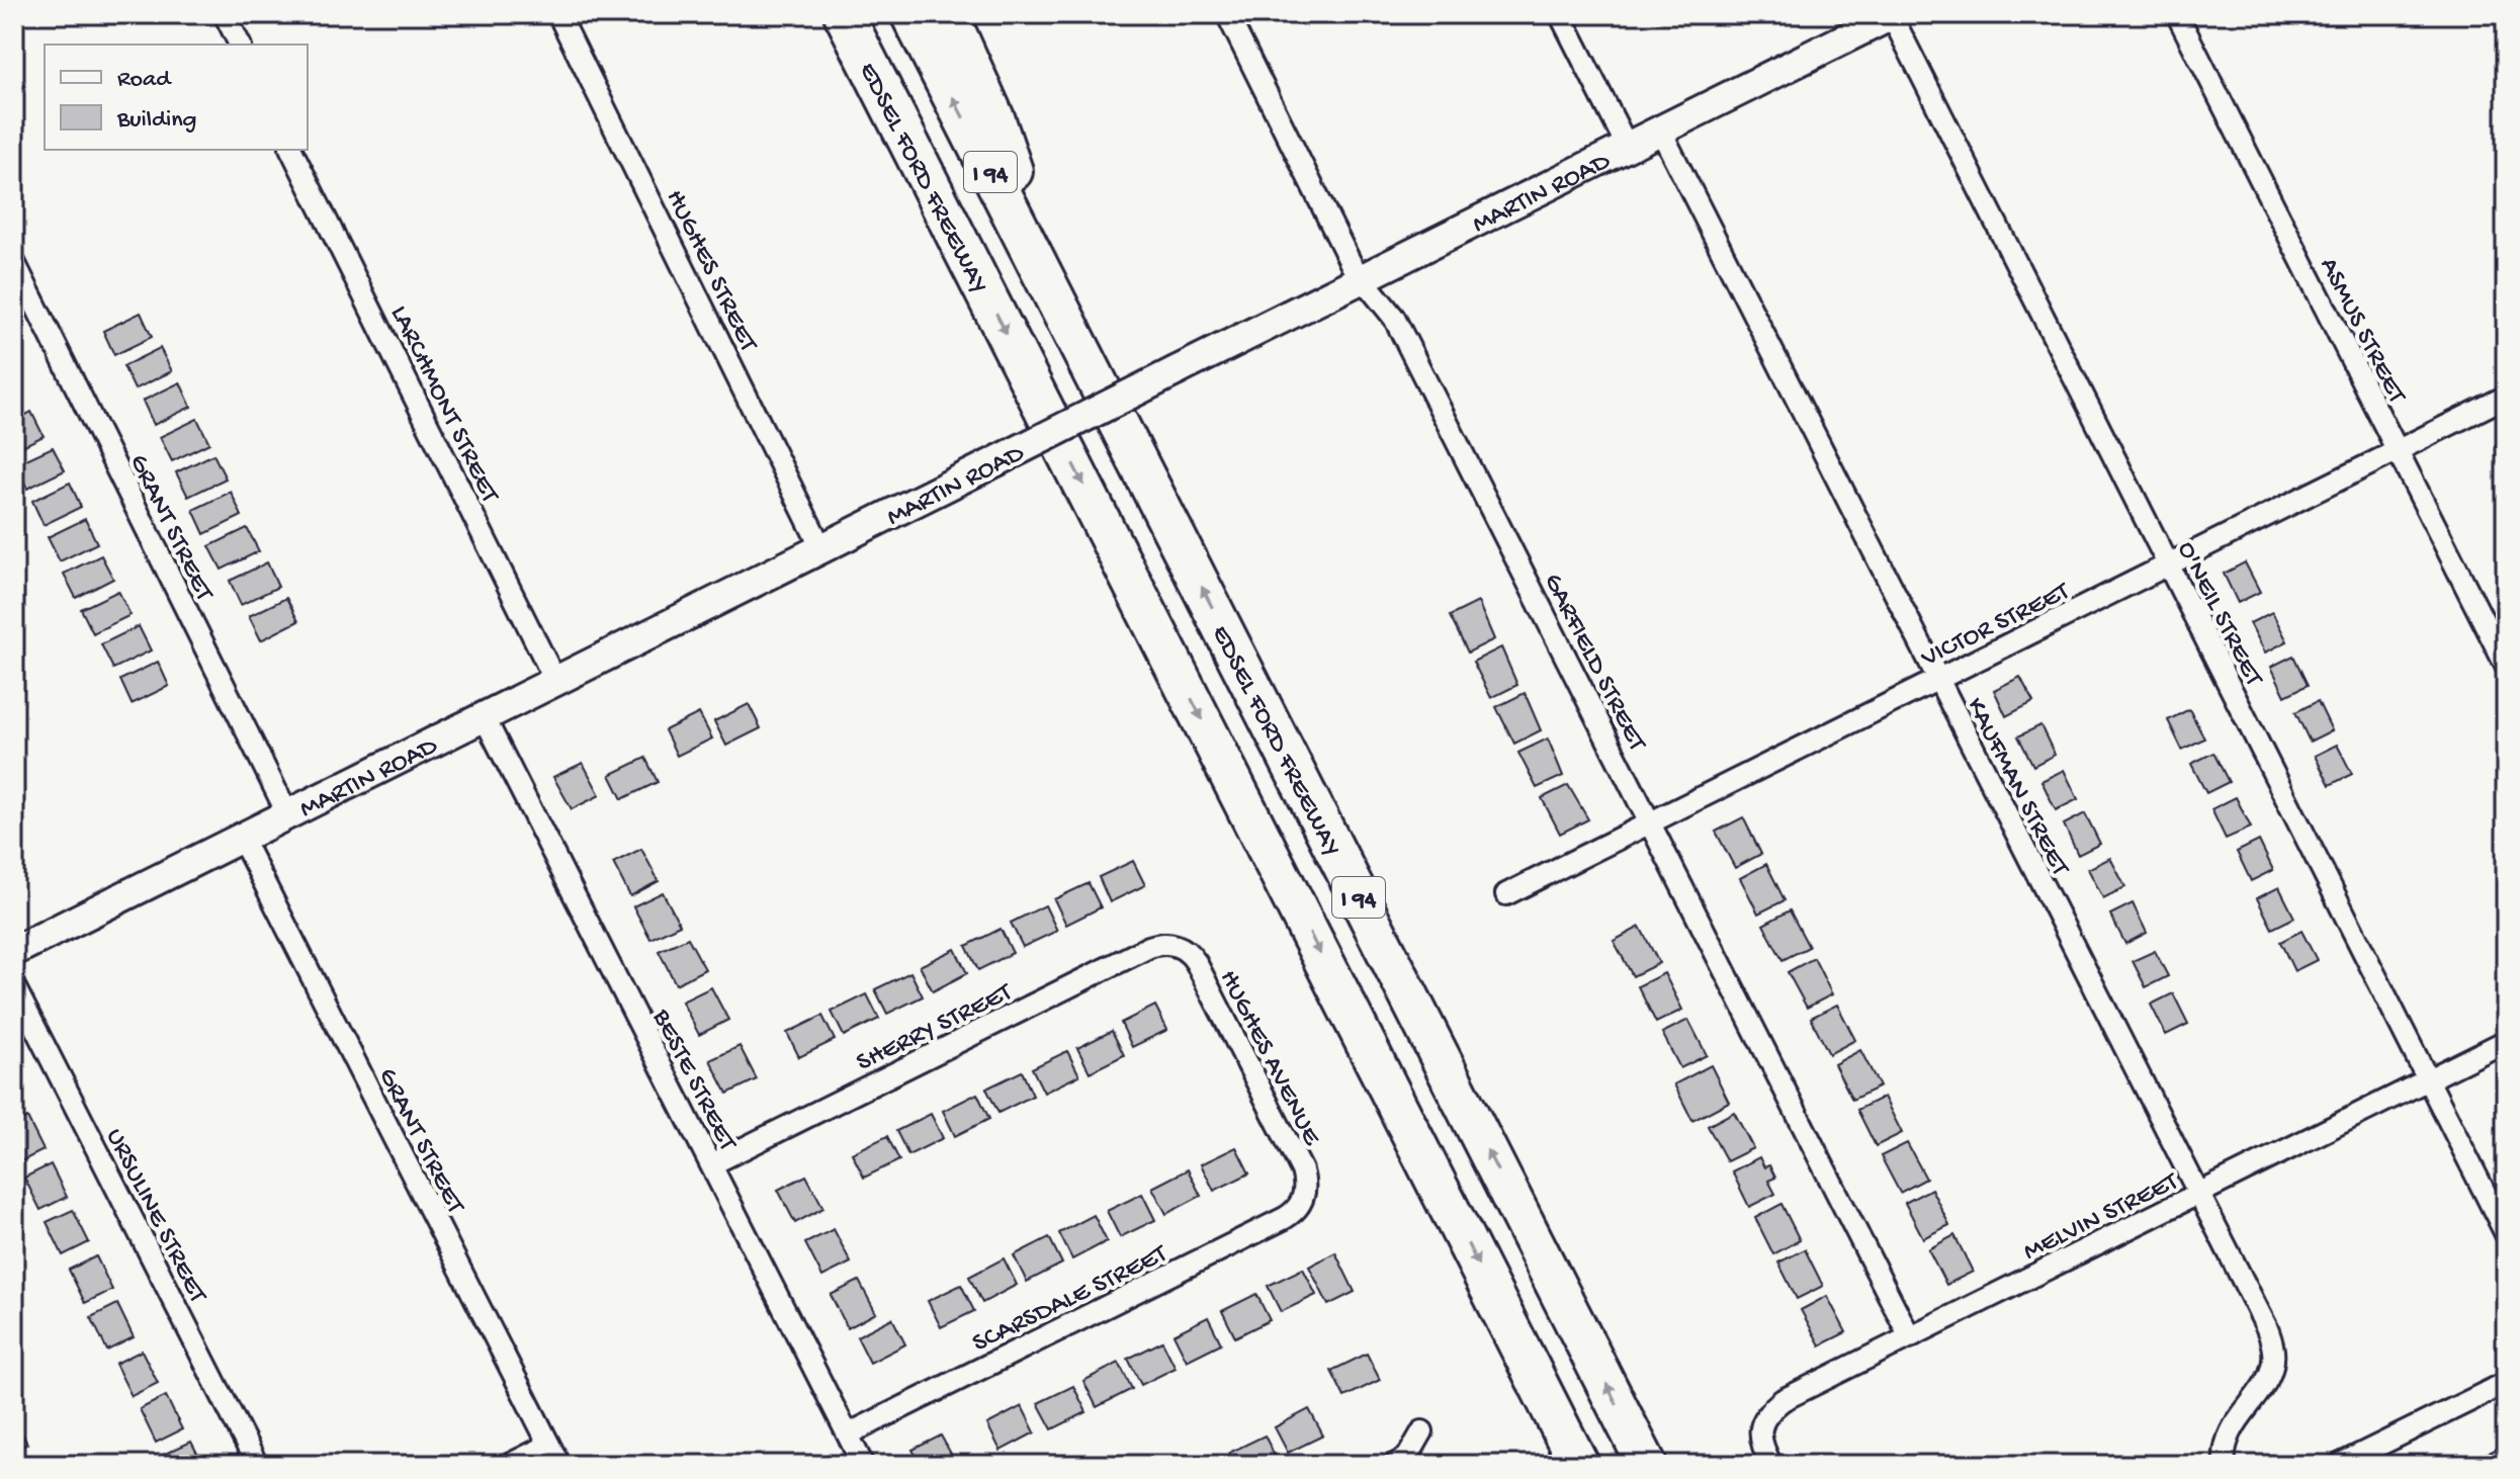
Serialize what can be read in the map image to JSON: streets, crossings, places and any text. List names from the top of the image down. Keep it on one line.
{"streets":{"highway":["I 94","EDSEL FORD FREEWAY"],"street":["MARTIN ROAD","HUGHES STREET","ASMUS STREET","LARCHMONT STREET","GRANT STREET","O'NEIL STREET","VICTOR STREET","GARFIELD STREET","KAUFMAN STREET","SHERRY STREET","HUGHES AVENUE","BESTE STREET","URSULINE STREET","MELVIN STREET","SCARSDALE STREET"]},"crossings":[["MARTIN ROAD","HUGHES STREET"],["MARTIN ROAD","LARCHMONT STREET"],["MARTIN ROAD","GRANT STREET"],["MARTIN ROAD","O'NEIL STREET"],["MARTIN ROAD","GARFIELD STREET"],["MARTIN ROAD","KAUFMAN STREET"],["MARTIN ROAD","BESTE STREET"],["ASMUS STREET","VICTOR STREET"],["O'NEIL STREET","VICTOR STREET"],["O'NEIL STREET","MELVIN STREET"],["VICTOR STREET","GARFIELD STREET"],["VICTOR STREET","KAUFMAN STREET"],["GARFIELD STREET","MELVIN STREET"],["KAUFMAN STREET","MELVIN STREET"],["SHERRY STREET","HUGHES AVENUE"],["SHERRY STREET","BESTE STREET"],["HUGHES AVENUE","SCARSDALE STREET"],["BESTE STREET","SCARSDALE STREET"]],"legend":["Road","Building"]}
